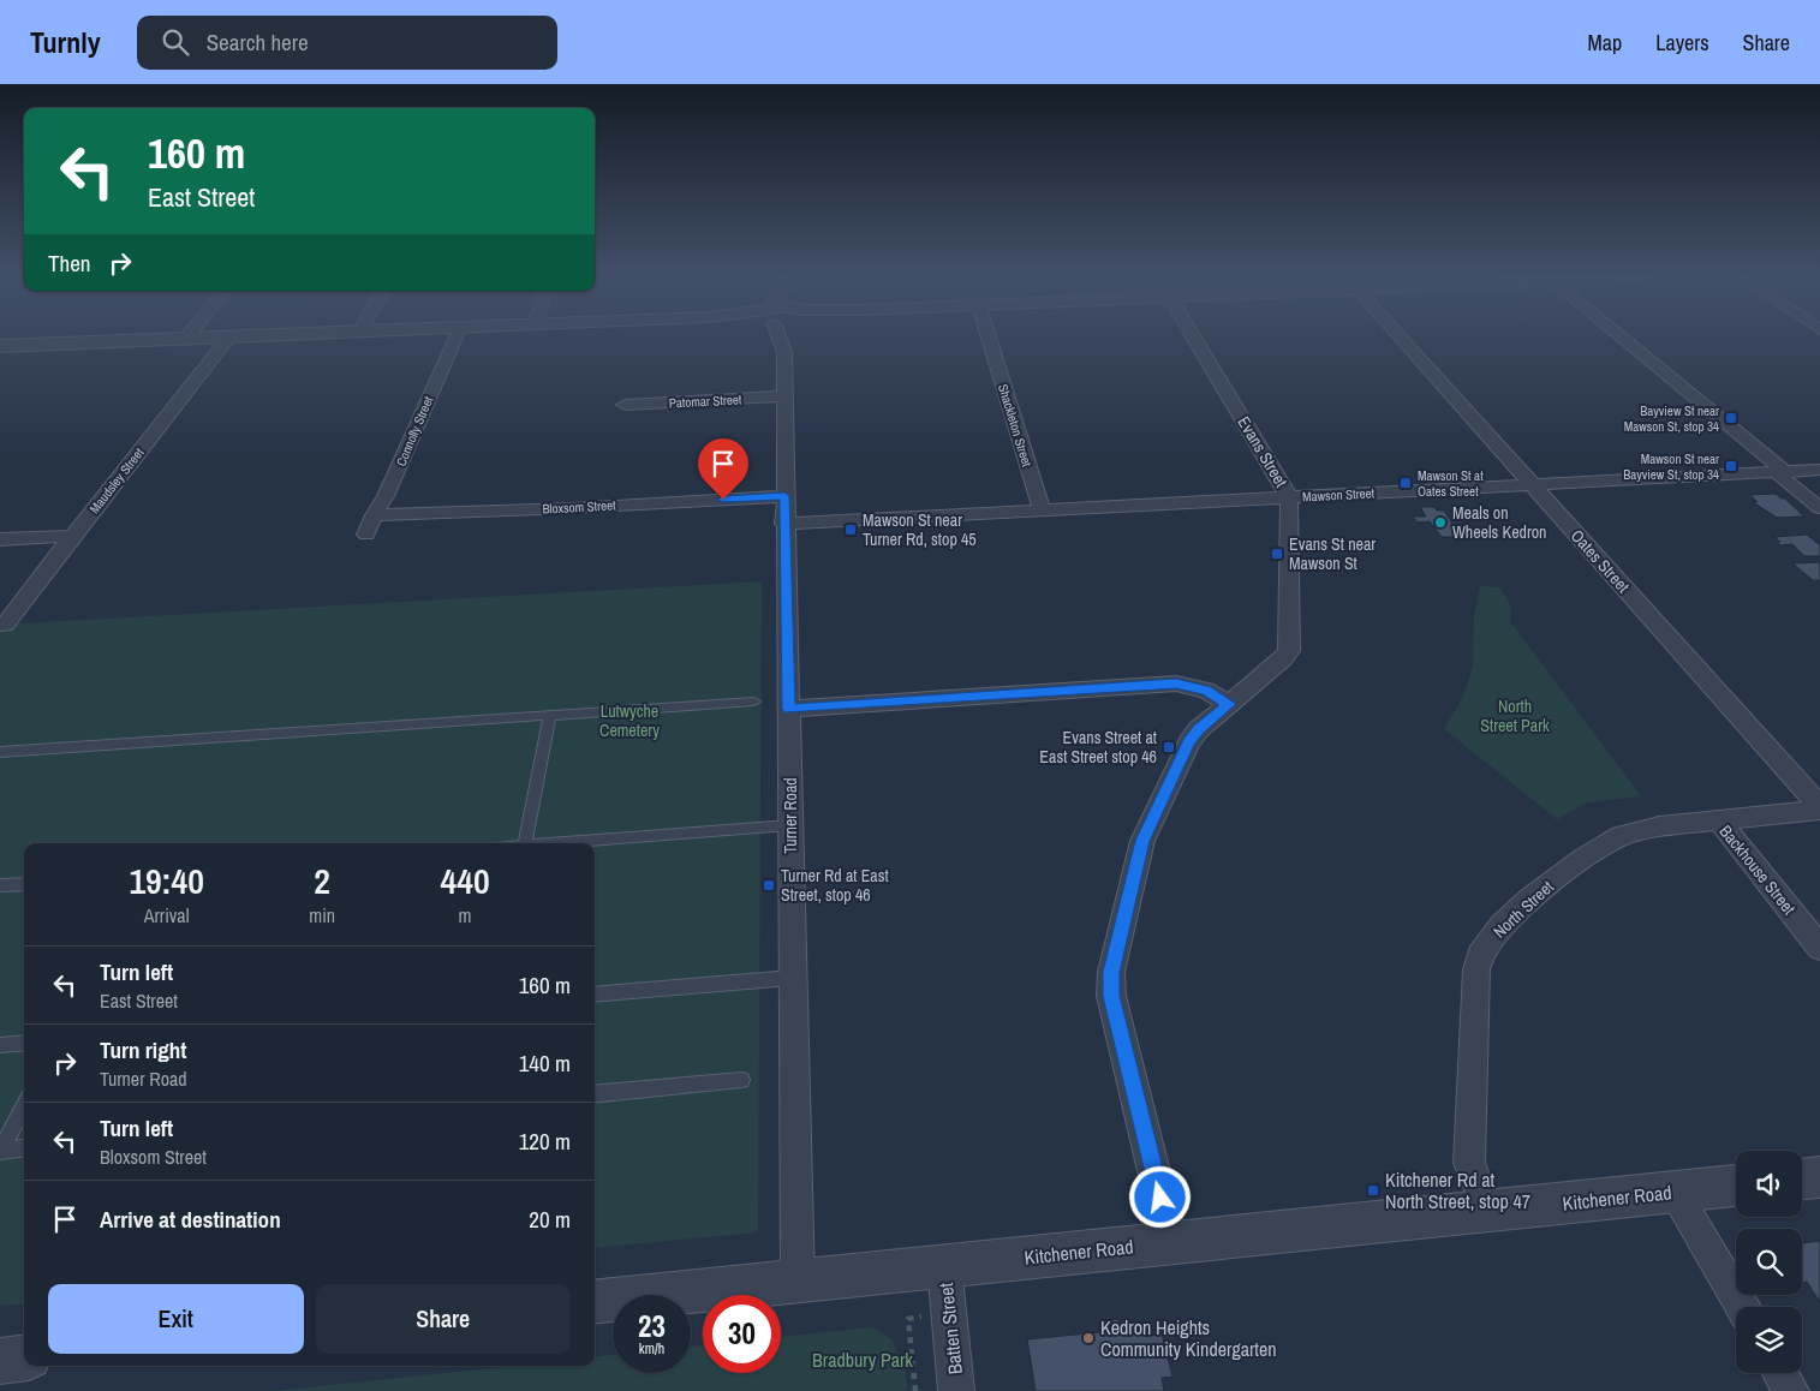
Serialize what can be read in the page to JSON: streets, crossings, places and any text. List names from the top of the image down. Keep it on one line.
{"streets":{"street":["Patomar Street","Shackleton Street","Connolly Street","Evans Street","Maudsley Street","Mawson Street","Bloxsom Street","Oates Street","Turner Road","Backhouse Street","North Street","Kitchener Road","Batten Street"]},"crossings":[["Patomar Street","Turner Road"],["Shackleton Street","Mawson Street"],["Connolly Street","Bloxsom Street"],["Evans Street","Mawson Street"],["Evans Street","Kitchener Road"],["Mawson Street","Oates Street"],["Mawson Street","Turner Road"],["Bloxsom Street","Turner Road"],["Oates Street","North Street"],["Turner Road","Kitchener Road"],["Backhouse Street","North Street"],["North Street","Kitchener Road"],["Kitchener Road","Batten Street"]],"parks":["North Street Park","Lutwyche Cemetery","Bradbury Park"],"places":{"transit":["Bayview St near Mawson St, stop 34","Mawson St near Bayview St, stop 34","Mawson St at Oates Street","Mawson St near Turner Rd, stop 45","Evans St near Mawson St","Evans Street at East Street stop 46","Turner Rd at East Street, stop 46","Kitchener Rd at North Street, stop 47"],"other":["Meals on Wheels Kedron","Kedron Heights Community Kindergarten"]},"page":{"header":"Turnly","search":"Search here","nav":["Map","Layers","Share"],"turn":["160 m","East Street"],"then":"Then","eta":["19:40","Arrival","2","min","440","m"],"list":[{"name":"Turn left","note":"East Street","value":"160 m"},{"name":"Turn right","note":"Turner Road","value":"140 m"},{"name":"Turn left","note":"Bloxsom Street","value":"120 m"},{"name":"Arrive at destination","value":"20 m"}],"buttons":["Exit","Share"],"speed":"23 km/h","limit":"30"}}
